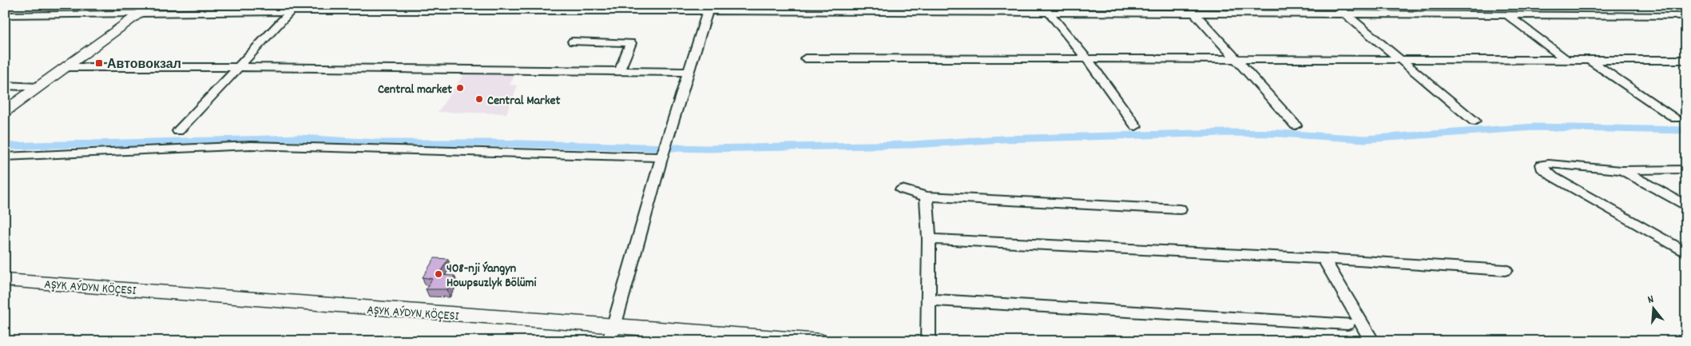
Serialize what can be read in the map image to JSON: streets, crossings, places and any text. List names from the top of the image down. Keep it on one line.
{"streets":{"main road":["AŞYK AÝDYN KÖÇESI"]},"places":{"transit":["Автовокзал"],"other":["Central market","Central Market","408-nji Ýangyn Howpsuzlyk Bölümi"]},"north":"top"}
